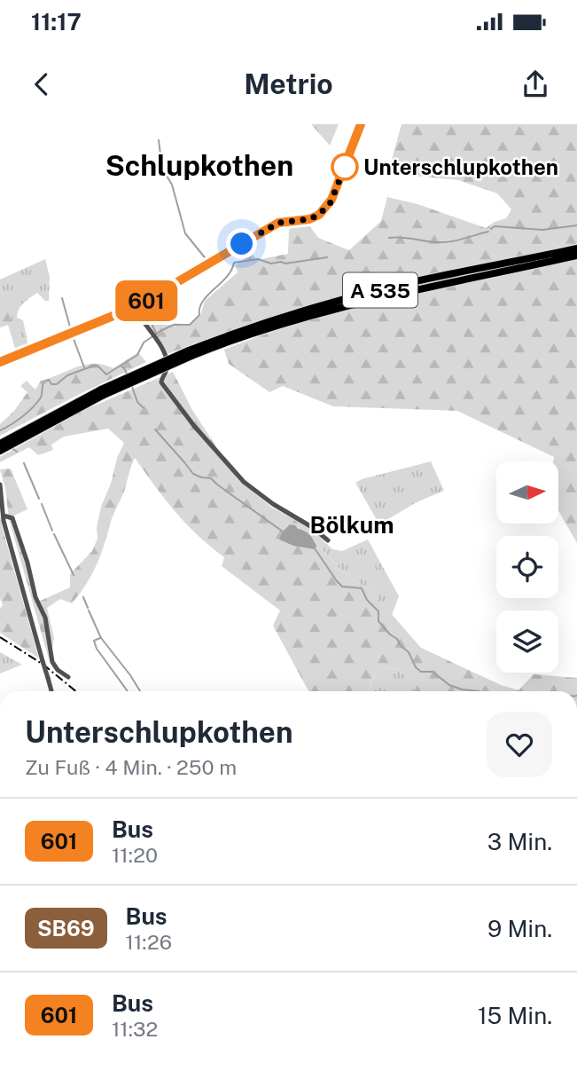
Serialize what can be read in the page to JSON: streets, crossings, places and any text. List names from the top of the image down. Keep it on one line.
{"streets":{"highway":["A 535"]},"districts":["Schlupkothen","Bölkum"],"places":["Unterschlupkothen"],"lines":["bus line 601"],"north":"right","page":{"status":"11:17","header":"Metrio","on_map":"601","heading":["Unterschlupkothen","Zu Fuß · 4 Min. · 250 m"],"list":[{"mark":"601","name":"Bus","note":"11:20","value":"3 Min."},{"mark":"SB69","name":"Bus","note":"11:26","value":"9 Min."},{"mark":"601","name":"Bus","note":"11:32","value":"15 Min."}]}}
